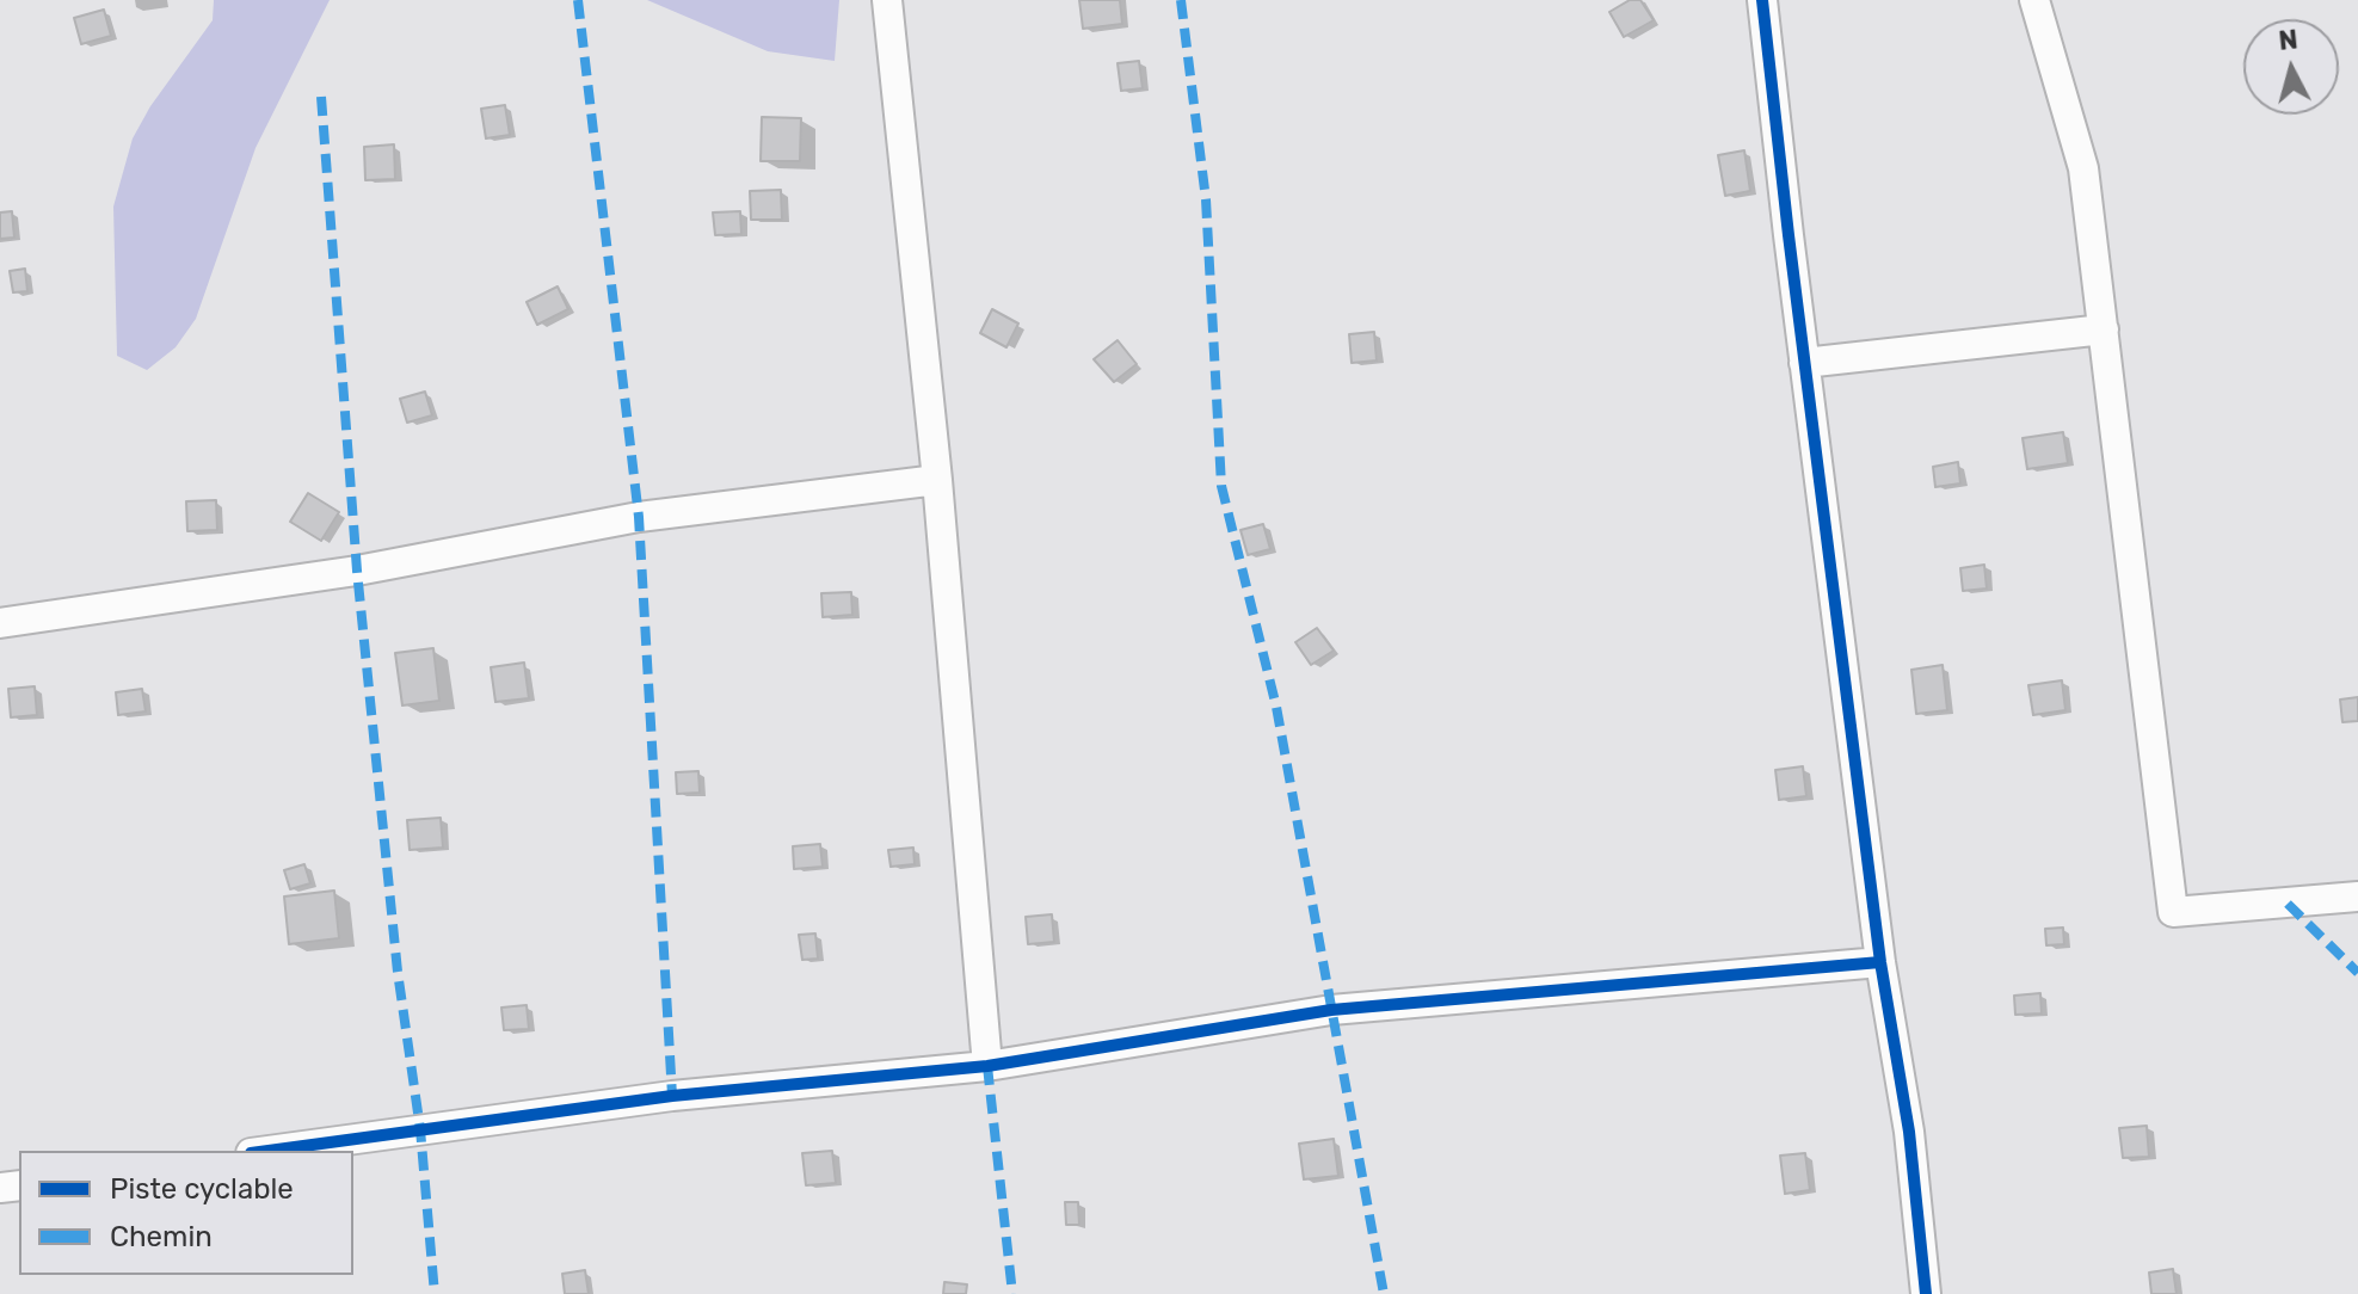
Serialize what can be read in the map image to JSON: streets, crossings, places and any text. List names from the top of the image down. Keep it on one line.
{"legend":["Piste cyclable","Chemin"],"north":"top"}
